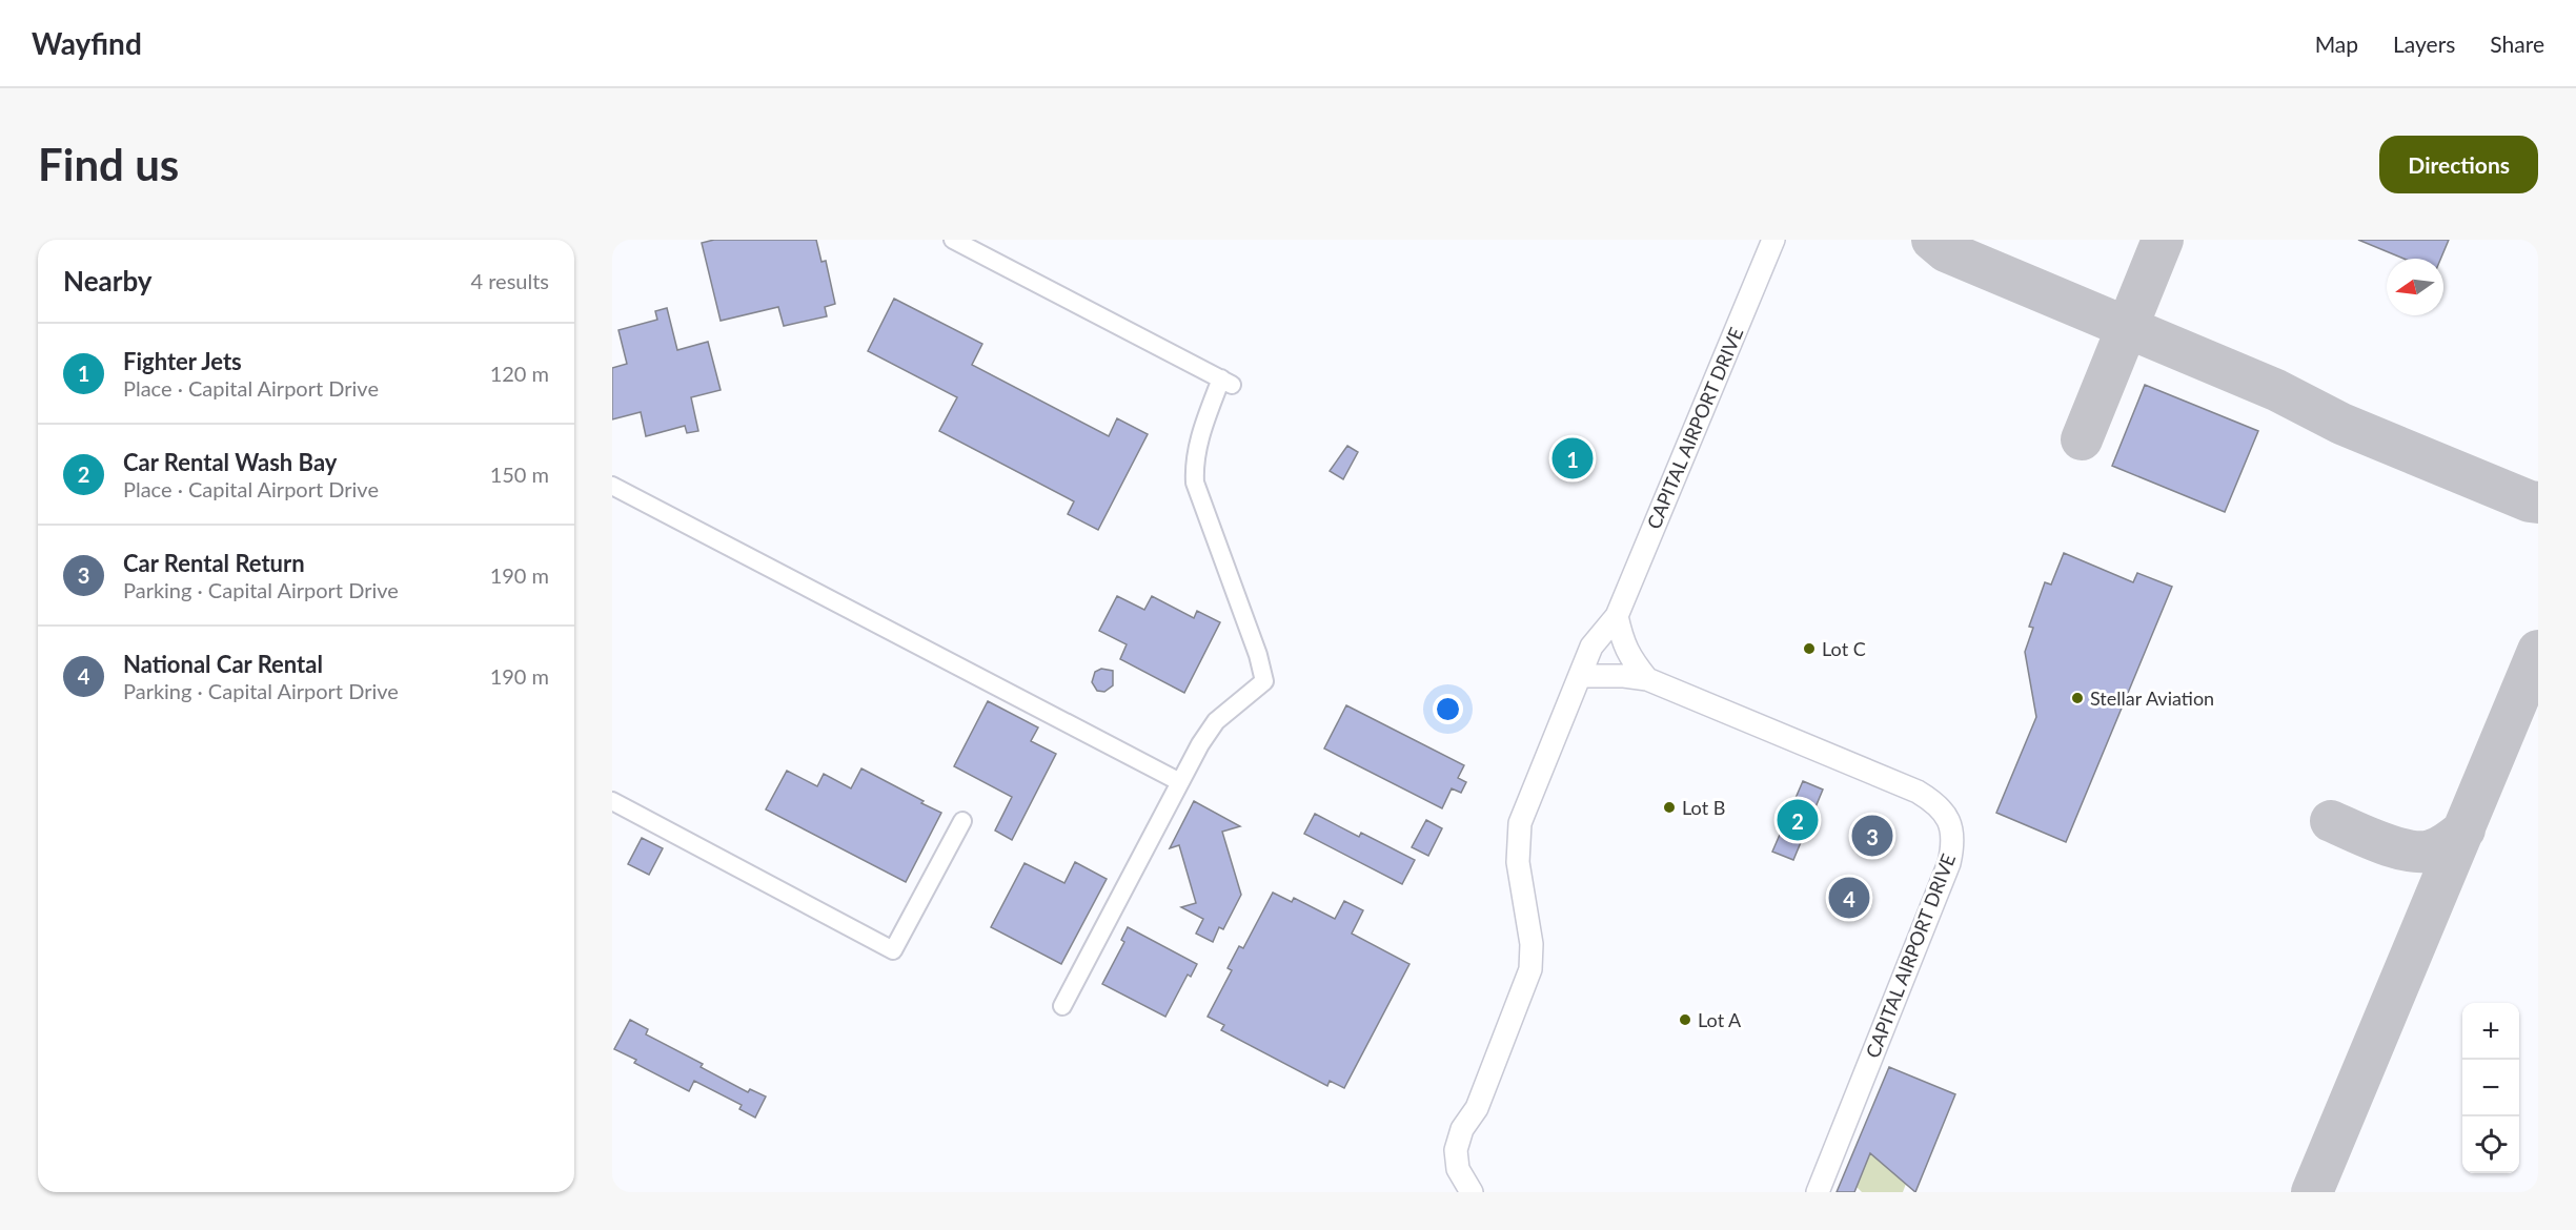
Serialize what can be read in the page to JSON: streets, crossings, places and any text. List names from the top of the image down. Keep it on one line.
{"streets":{"street":["CAPITAL AIRPORT DRIVE"]},"places":["Lot C","Stellar Aviation","Lot B","Lot A"],"north":"left","page":{"header":"Wayfind","nav":["Map","Layers","Share"],"buttons":"Directions","title":"Find us","heading":["Nearby","4 results"],"list":[{"mark":"1","name":"Fighter Jets","note":"Place · Capital Airport Drive","value":"120 m"},{"mark":"2","name":"Car Rental Wash Bay","note":"Place · Capital Airport Drive","value":"150 m"},{"mark":"3","name":"Car Rental Return","note":"Parking · Capital Airport Drive","value":"190 m"},{"mark":"4","name":"National Car Rental","note":"Parking · Capital Airport Drive","value":"190 m"}],"pins":["1","2","3","4"],"map_buttons":["+","−"]}}
